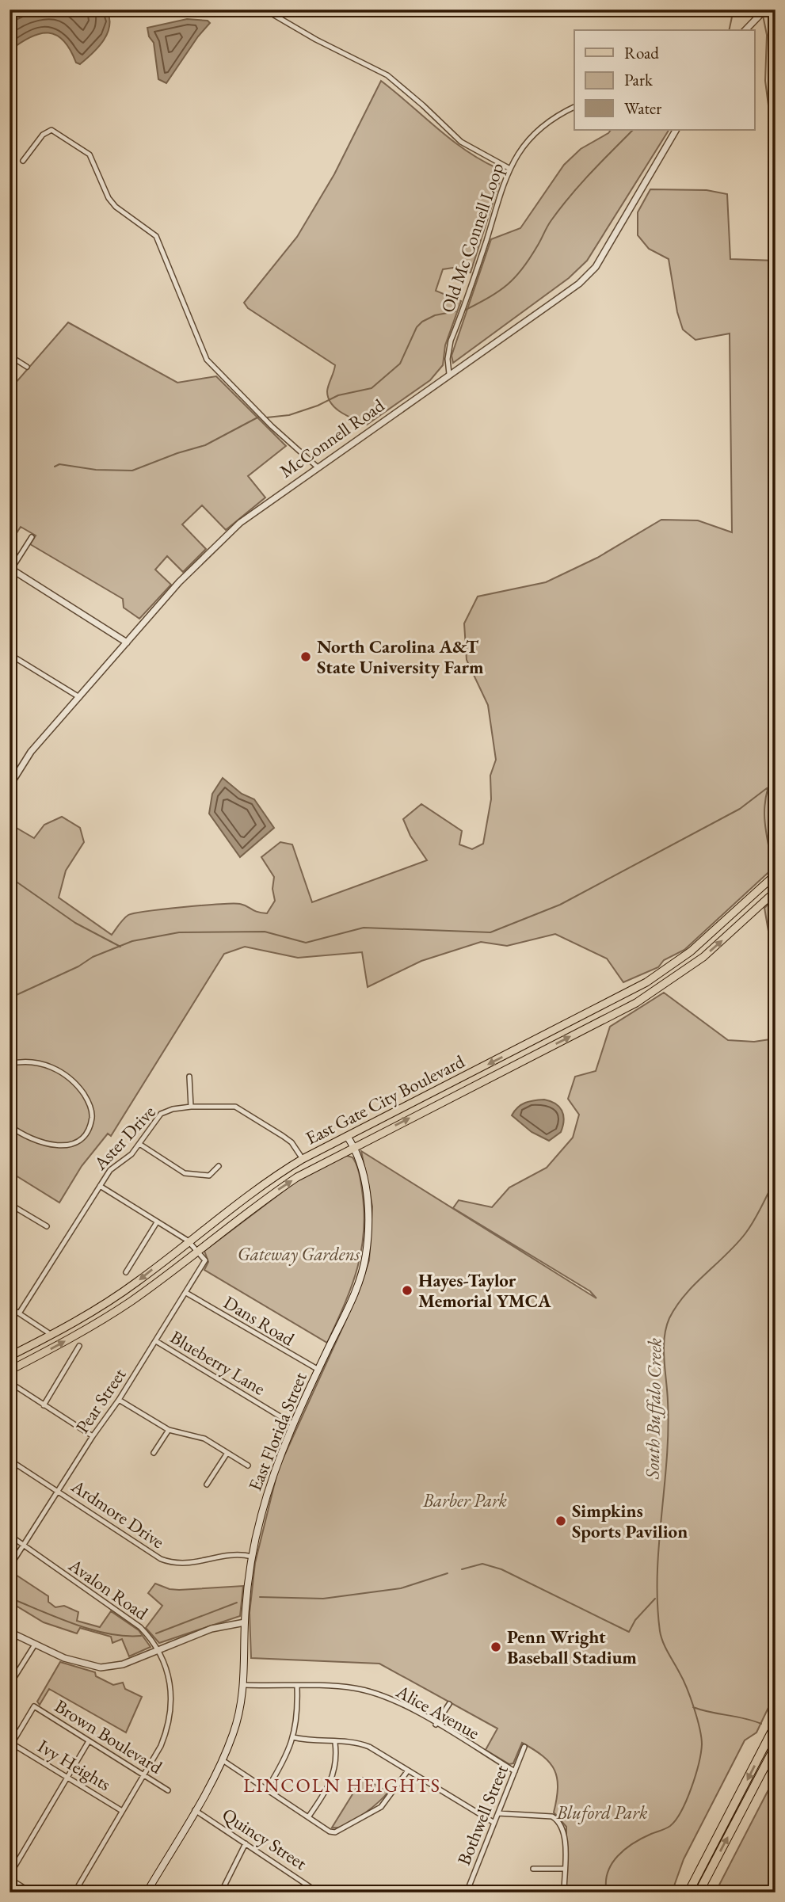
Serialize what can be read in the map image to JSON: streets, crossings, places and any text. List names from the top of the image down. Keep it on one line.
{"streets":{"main road":["East Gate City Boulevard","East Florida Street"],"street":["Old Mc Connell Loop","McConnell Road","Aster Drive","Dans Road","Blueberry Lane","Pear Street","Ardmore Drive","Avalon Road","Alice Avenue","Brown Boulevard","Ivy Heights","Bothwell Street","Quincy Street"]},"crossings":[["Old Mc Connell Loop","McConnell Road"],["East Gate City Boulevard","Aster Drive"],["East Gate City Boulevard","Pear Street"],["East Gate City Boulevard","East Florida Street"],["Dans Road","Pear Street"],["Dans Road","East Florida Street"],["Blueberry Lane","Pear Street"],["Blueberry Lane","East Florida Street"],["Pear Street","Ardmore Drive"],["Pear Street","Avalon Road"],["East Florida Street","Ardmore Drive"],["East Florida Street","Alice Avenue"],["East Florida Street","Quincy Street"],["Avalon Road","Brown Boulevard"],["Avalon Road","Ivy Heights"],["Alice Avenue","Bothwell Street"],["Brown Boulevard","Ivy Heights"]],"districts":["LINCOLN HEIGHTS"],"water":["South Buffalo Creek"],"parks":["Gateway Gardens","Barber Park","Bluford Park"],"places":["North Carolina A&T State University Farm","Hayes-Taylor Memorial YMCA","Simpkins Sports Pavilion","Penn Wright Baseball Stadium"],"legend":["Road","Park","Water"]}
